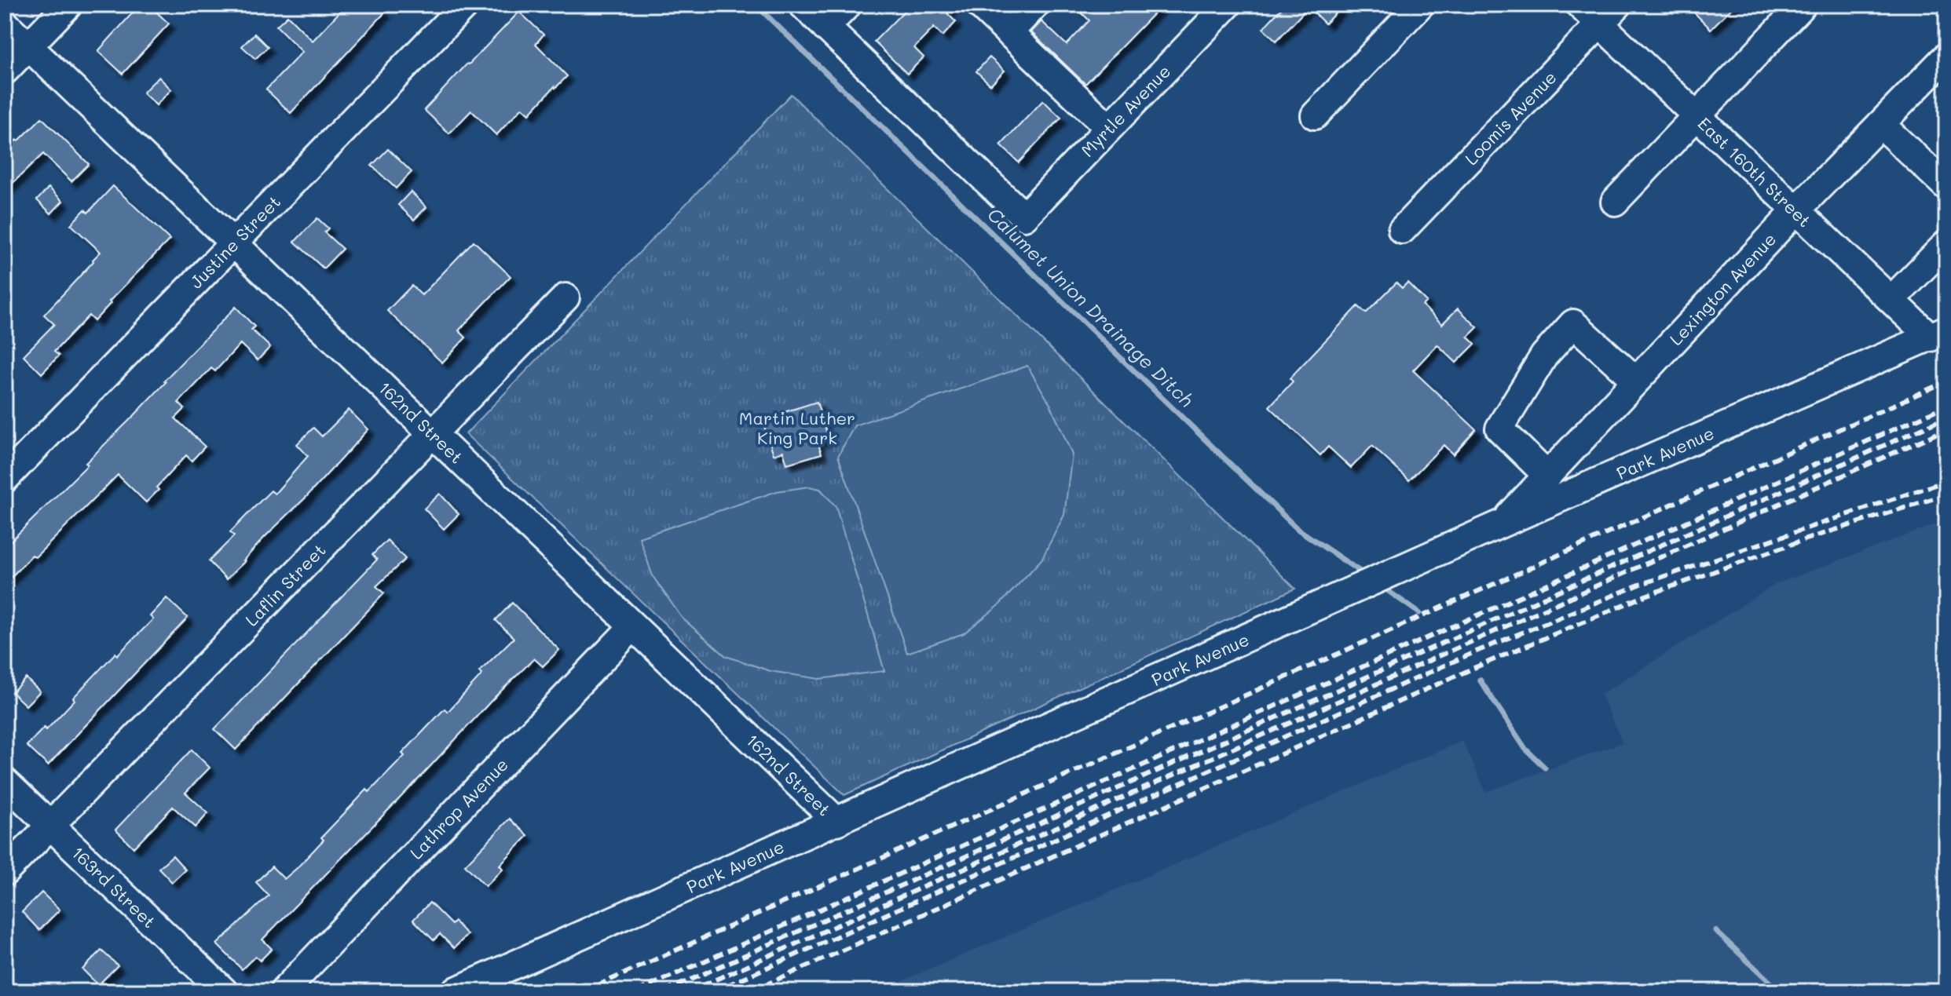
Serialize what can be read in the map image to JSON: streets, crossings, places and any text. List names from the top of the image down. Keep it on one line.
{"streets":{"street":["Myrtle Avenue","Loomis Avenue","East 160th Street","Justine Street","Lexington Avenue","162nd Street","Park Avenue","Laflin Street","Lathrop Avenue","163rd Street"]},"crossings":[["Loomis Avenue","East 160th Street"],["East 160th Street","Lexington Avenue"],["East 160th Street","Park Avenue"],["Justine Street","162nd Street"],["Lexington Avenue","Park Avenue"],["162nd Street","Park Avenue"],["162nd Street","Laflin Street"],["162nd Street","Lathrop Avenue"],["Laflin Street","163rd Street"]],"water":["Calumet Union Drainage Ditch"],"parks":["Martin Luther King Park"]}
